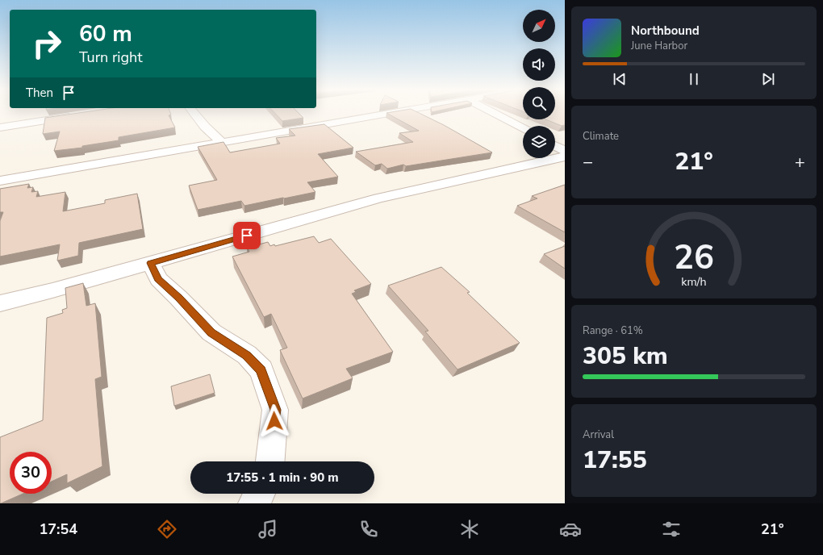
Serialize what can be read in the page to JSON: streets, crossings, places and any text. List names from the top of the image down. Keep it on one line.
{"north":"top right","page":{"turn":["60 m","Turn right"],"song":["Northbound","June Harbor"],"then":"Then","tile":["Climate",["Range · 61%","305 km"],["Arrival","17:55"]],"heat":["−","21°","+"],"limit":"30","trip":"17:55 · 1 min · 90 m","tabs":["17:54","21°"],"gauge":["26","km/h"]}}
